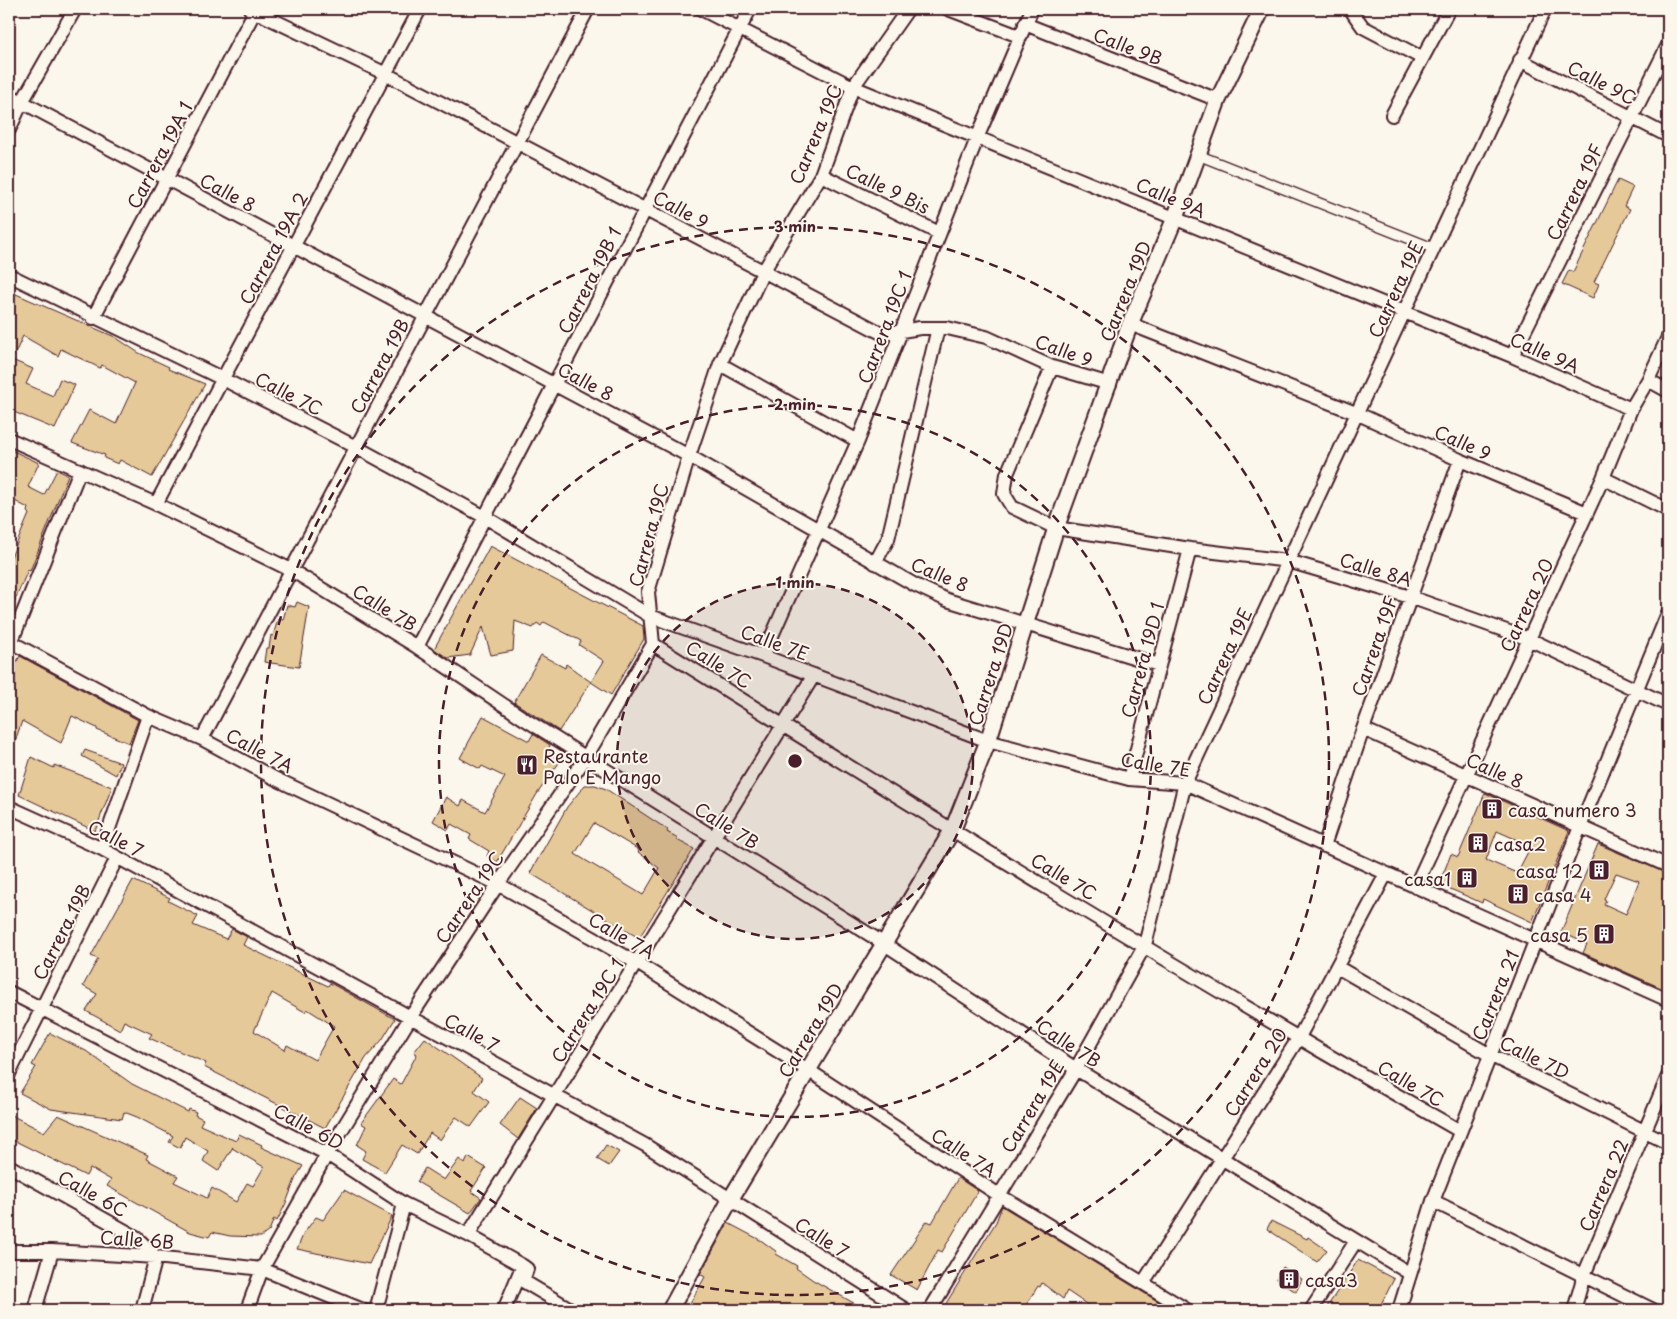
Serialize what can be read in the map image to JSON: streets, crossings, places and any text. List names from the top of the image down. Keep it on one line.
{"streets":{"street":["Calle 9B","Calle 9C","Carrera 19C","Carrera 19A 1","Calle 9 Bis","Calle 8","Carrera 19F","Calle 9A","Calle 9","Carrera 19A 2","Carrera 19B 1","Carrera 19E","Carrera 19D","Carrera 19C 1","Carrera 19B","Calle 7C","Calle 8A","Carrera 20","Calle 7B","Calle 7E","Carrera 19D 1","Calle 7A","Calle 7","Carrera 21","Calle 7D","Calle 6D","Carrera 22","Calle 6C","Calle 6B"]},"crossings":[["Calle 9B","Carrera 19D"],["Calle 9B","Carrera 19C 1"],["Calle 9C","Carrera 19F"],["Calle 9C","Carrera 19E"],["Carrera 19C","Calle 9 Bis"],["Carrera 19C","Calle 8"],["Carrera 19C","Calle 9A"],["Carrera 19C","Calle 9"],["Carrera 19C","Calle 7C"],["Carrera 19C","Calle 7B"],["Carrera 19C","Calle 7E"],["Carrera 19C","Calle 7A"],["Carrera 19C","Calle 7"],["Carrera 19C","Calle 6D"],["Carrera 19C","Calle 6B"],["Carrera 19A 1","Calle 8"],["Carrera 19A 1","Calle 9"],["Carrera 19A 1","Calle 7C"],["Calle 9 Bis","Carrera 19C 1"],["Calle 8","Carrera 19F"],["Calle 8","Carrera 19A 2"],["Calle 8","Carrera 19B 1"],["Calle 8","Carrera 19D"],["Calle 8","Carrera 19C 1"],["Calle 8","Carrera 19B"],["Calle 8","Carrera 20"],["Calle 8","Carrera 19D 1"],["Calle 8","Carrera 21"],["Carrera 19F","Calle 9A"],["Carrera 19F","Calle 9"],["Carrera 19F","Calle 8A"],["Carrera 19F","Calle 7E"],["Calle 9A","Carrera 19B 1"],["Calle 9A","Carrera 19E"],["Calle 9A","Carrera 19D"],["Calle 9A","Carrera 19C 1"],["Calle 9A","Carrera 20"],["Calle 9","Carrera 19A 2"],["Calle 9","Carrera 19B 1"],["Calle 9","Carrera 19E"],["Calle 9","Carrera 19D"],["Calle 9","Carrera 19C 1"],["Calle 9","Carrera 19B"],["Calle 9","Calle 8A"],["Calle 9","Carrera 20"],["Carrera 19A 2","Calle 7C"],["Carrera 19A 2","Calle 7B"],["Carrera 19B 1","Calle 7C"],["Carrera 19B 1","Calle 7B"],["Carrera 19E","Calle 7C"],["Carrera 19E","Calle 8A"],["Carrera 19E","Calle 7B"],["Carrera 19E","Calle 7E"],["Carrera 19E","Calle 7A"],["Carrera 19D","Calle 7C"],["Carrera 19D","Calle 8A"],["Carrera 19D","Calle 7B"],["Carrera 19D","Calle 7E"],["Carrera 19D","Calle 7A"],["Carrera 19D","Calle 7"],["Carrera 19C 1","Calle 7C"],["Carrera 19C 1","Calle 7B"],["Carrera 19C 1","Calle 7E"],["Carrera 19C 1","Calle 7A"],["Carrera 19C 1","Calle 7"],["Carrera 19C 1","Calle 6D"],["Carrera 19B","Calle 7C"],["Carrera 19B","Calle 7B"],["Carrera 19B","Calle 7A"],["Carrera 19B","Calle 7"],["Carrera 19B","Calle 6D"],["Calle 7C","Carrera 20"],["Calle 7C","Calle 7E"],["Calle 7C","Carrera 21"],["Calle 8A","Carrera 20"],["Calle 8A","Carrera 19D 1"],["Calle 8A","Carrera 21"],["Carrera 20","Calle 7B"],["Carrera 20","Calle 7E"],["Carrera 20","Calle 7A"],["Carrera 20","Calle 7D"],["Calle 7B","Carrera 21"],["Calle 7E","Carrera 19D 1"],["Calle 7E","Carrera 21"],["Carrera 21","Calle 7D"],["Calle 7D","Carrera 22"],["Calle 6C","Calle 6B"]],"places":{"restaurant":["Restaurante Palo E Mango"],"building":["casa numero 3","casa2","casa 12","casa1","casa 4","casa 5","casa3"]},"rings":["3 min","2 min","1 min"]}
